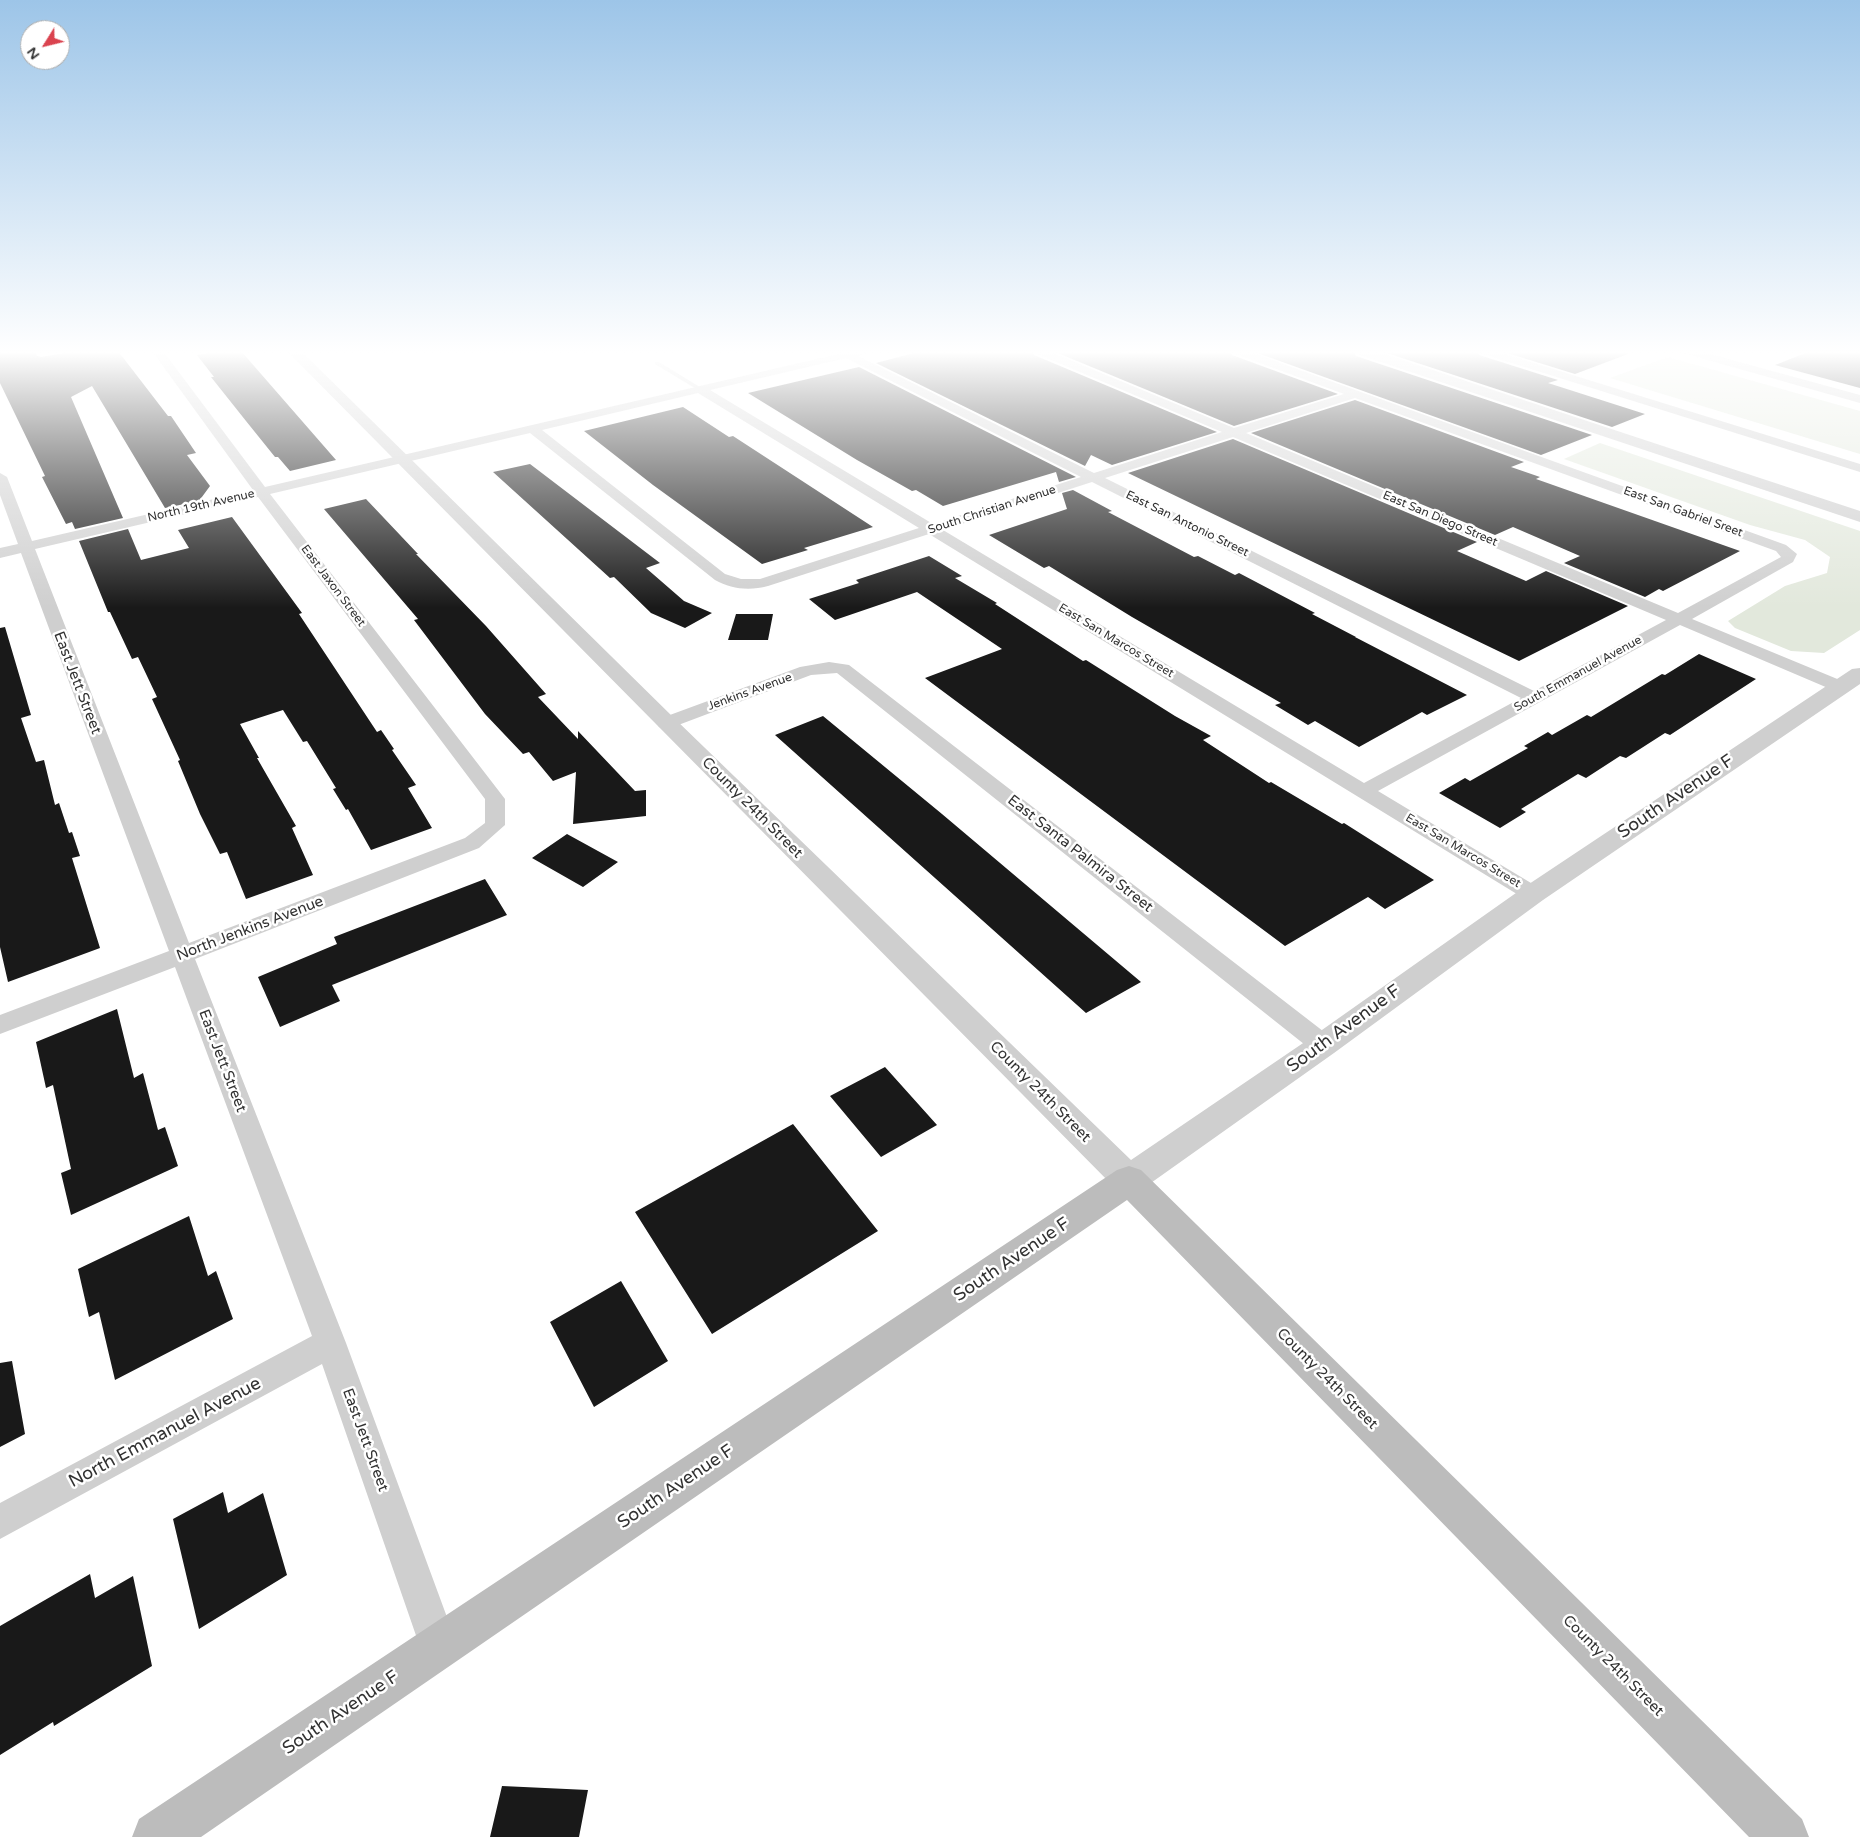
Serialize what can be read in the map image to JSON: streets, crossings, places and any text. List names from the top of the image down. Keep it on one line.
{"streets":{"main road":["South Avenue F","County 24th Street"],"street":["North 19th Avenue","South Christian Avenue","East San Gabriel Sreet","East San Diego Street","East San Antonio Street","East Jaxon Street","East San Marcos Street","South Emmanuel Avenue","East Jett Street","Jenkins Avenue","East Santa Palmira Street","North Jenkins Avenue","North Emmanuel Avenue"]},"crossings":[["North 19th Avenue","East Jaxon Street"],["North 19th Avenue","East Jett Street"],["North 19th Avenue","County 24th Street"],["South Christian Avenue","East San Antonio Street"],["South Christian Avenue","East San Marcos Street"],["East San Gabriel Sreet","South Emmanuel Avenue"],["East San Diego Street","South Emmanuel Avenue"],["East San Diego Street","South Avenue F"],["East San Antonio Street","South Emmanuel Avenue"],["East Jaxon Street","North Jenkins Avenue"],["East San Marcos Street","South Emmanuel Avenue"],["East San Marcos Street","South Avenue F"],["East Jett Street","South Avenue F"],["East Jett Street","North Jenkins Avenue"],["East Jett Street","North Emmanuel Avenue"],["Jenkins Avenue","County 24th Street"],["Jenkins Avenue","East Santa Palmira Street"],["South Avenue F","County 24th Street"],["South Avenue F","East Santa Palmira Street"]],"north":"bottom left"}
